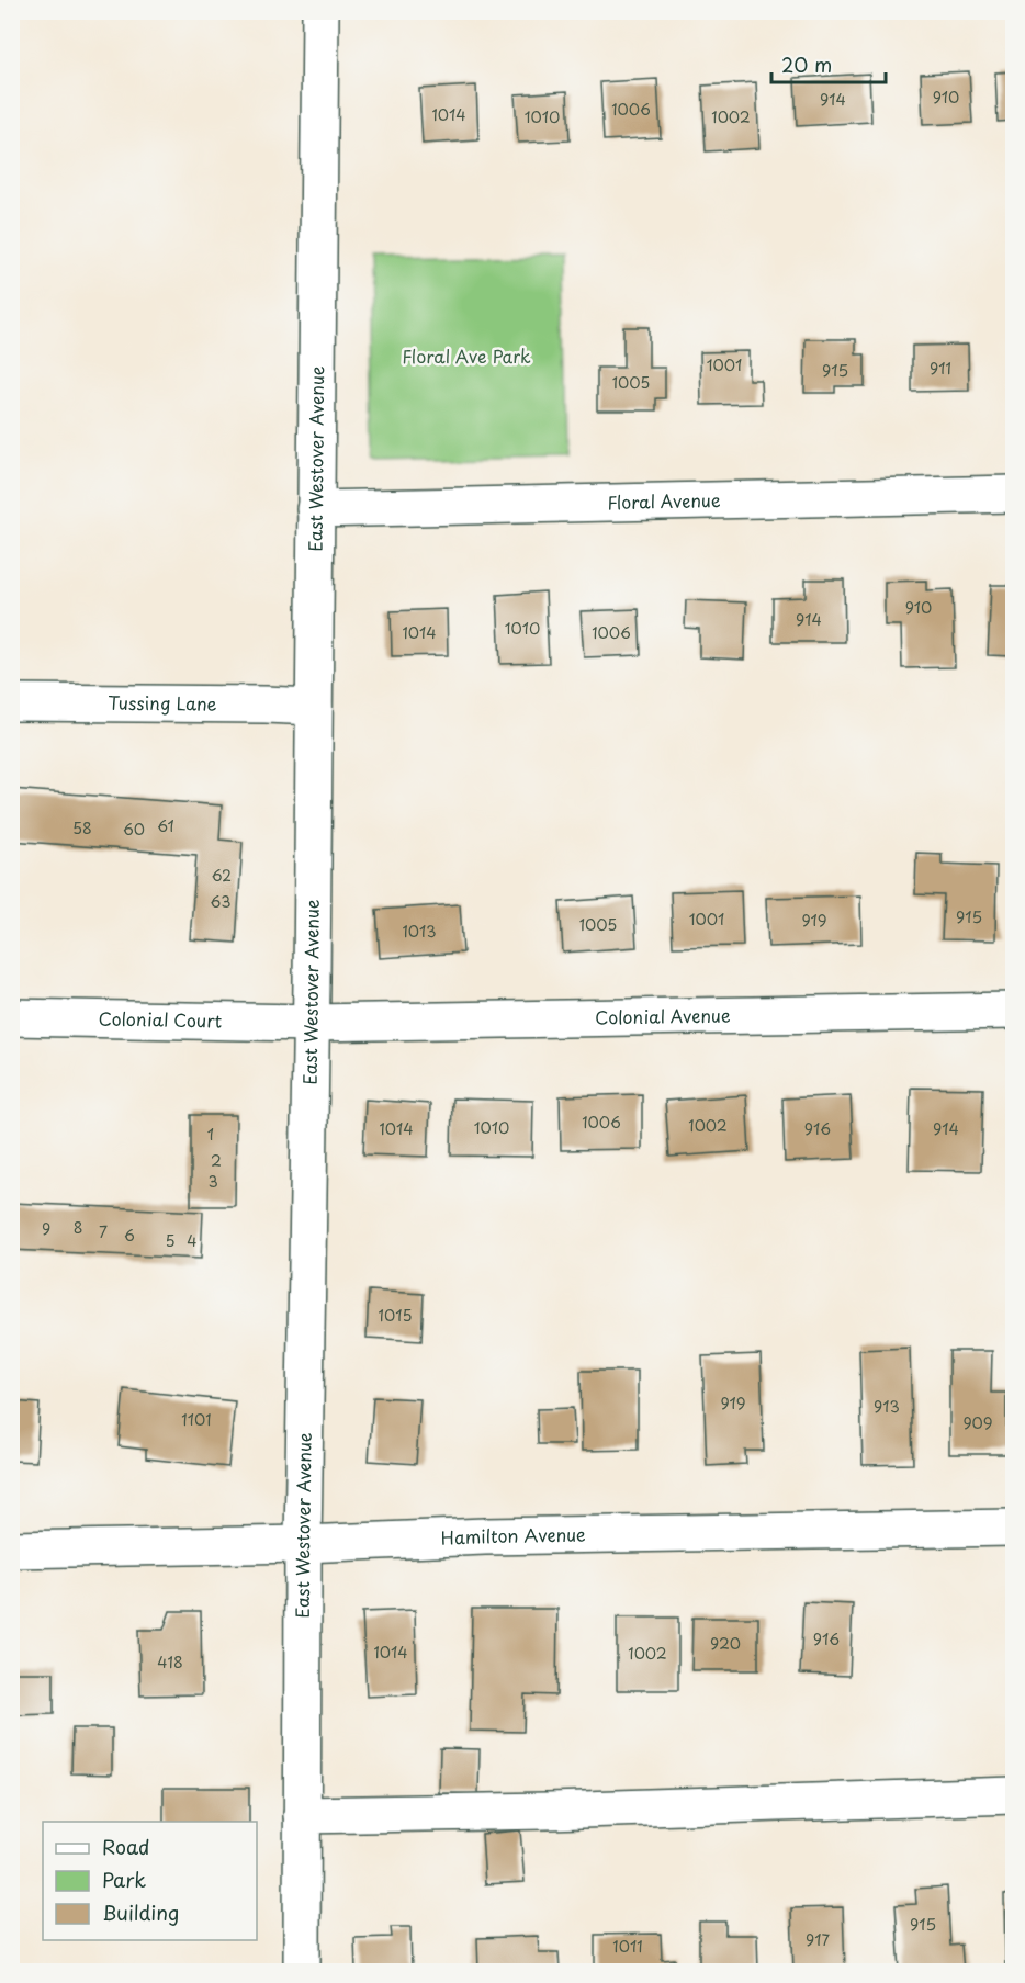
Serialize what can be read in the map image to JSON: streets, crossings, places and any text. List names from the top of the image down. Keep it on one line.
{"streets":{"street":["East Westover Avenue","Floral Avenue","Tussing Lane","Colonial Avenue","Colonial Court","Hamilton Avenue"]},"crossings":[["East Westover Avenue","Floral Avenue"],["East Westover Avenue","Tussing Lane"],["East Westover Avenue","Colonial Avenue"],["East Westover Avenue","Colonial Court"],["East Westover Avenue","Hamilton Avenue"],["Colonial Avenue","Colonial Court"]],"parks":["Floral Ave Park"],"house_numbers":["910","914","1006","1014","1010","1002","1001","911","915","1005","910","914","1010","1014","1006","61","58","60","62","63","915","1001","919","1005","1013","1006","1002","1010","1014","916","914","1","2","3","8","9","7","6","5","4","1015","919","913","1101","909","916","920","1014","1002","418","915","917","1011"],"legend":["Road","Park","Building"],"scale_bar":"20 m"}
